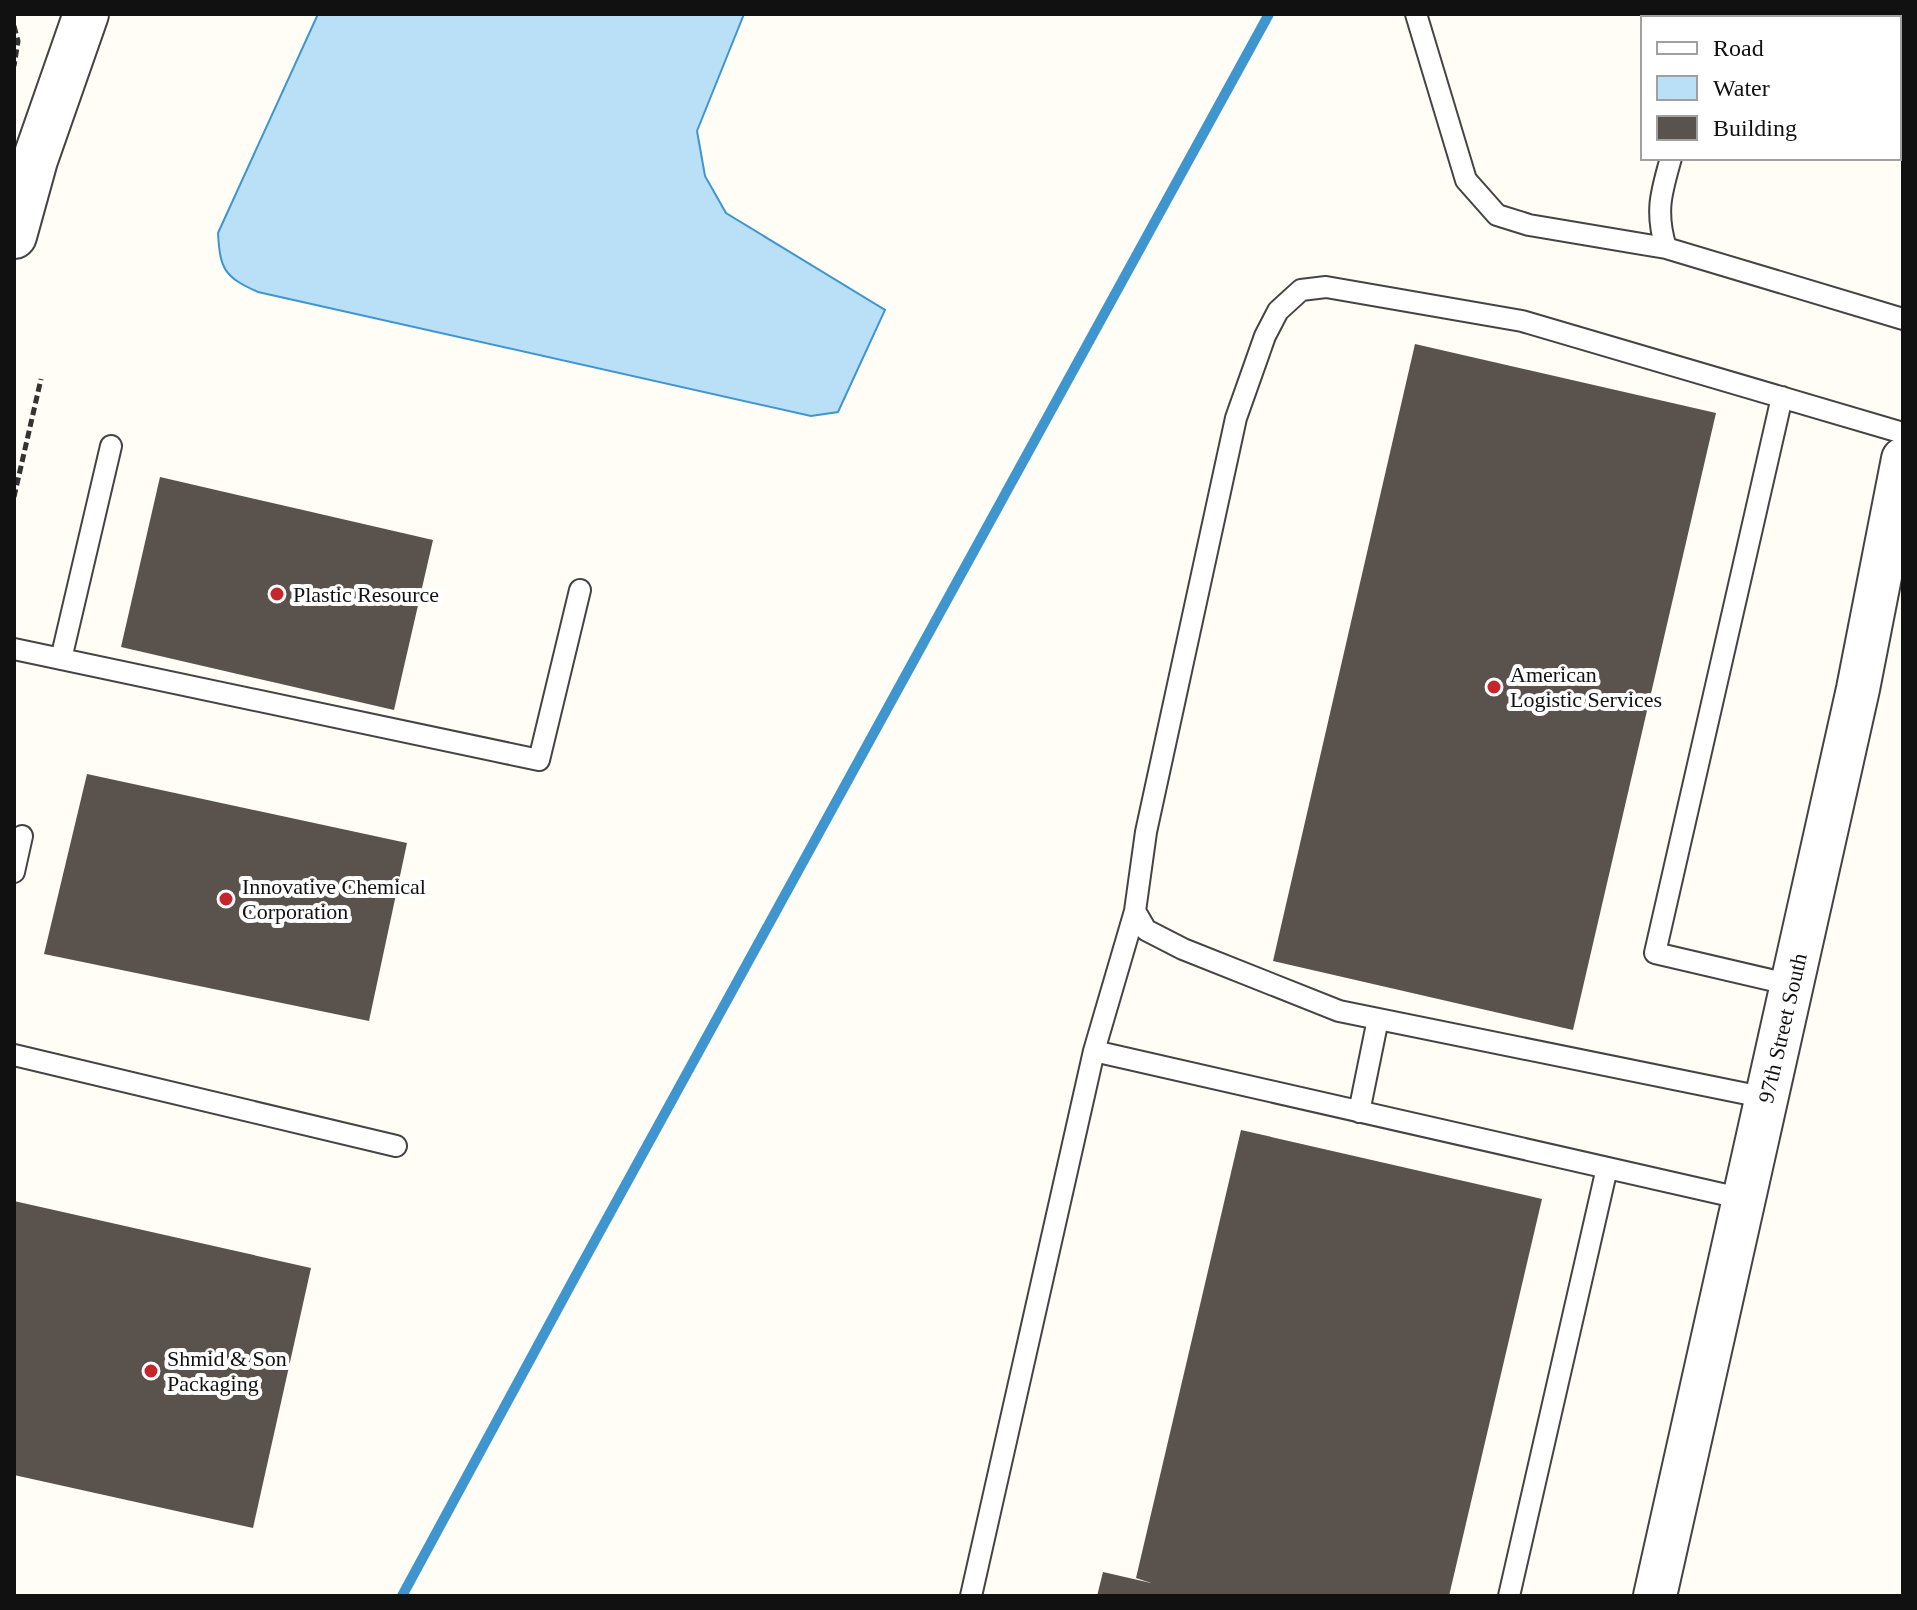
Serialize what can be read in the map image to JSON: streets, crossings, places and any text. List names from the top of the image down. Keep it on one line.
{"streets":{"street":["97th Street South"]},"places":["Plastic Resource","American Logistic Services","Innovative Chemical Corporation","Shmid & Son Packaging"],"legend":["Road","Water","Building"]}
